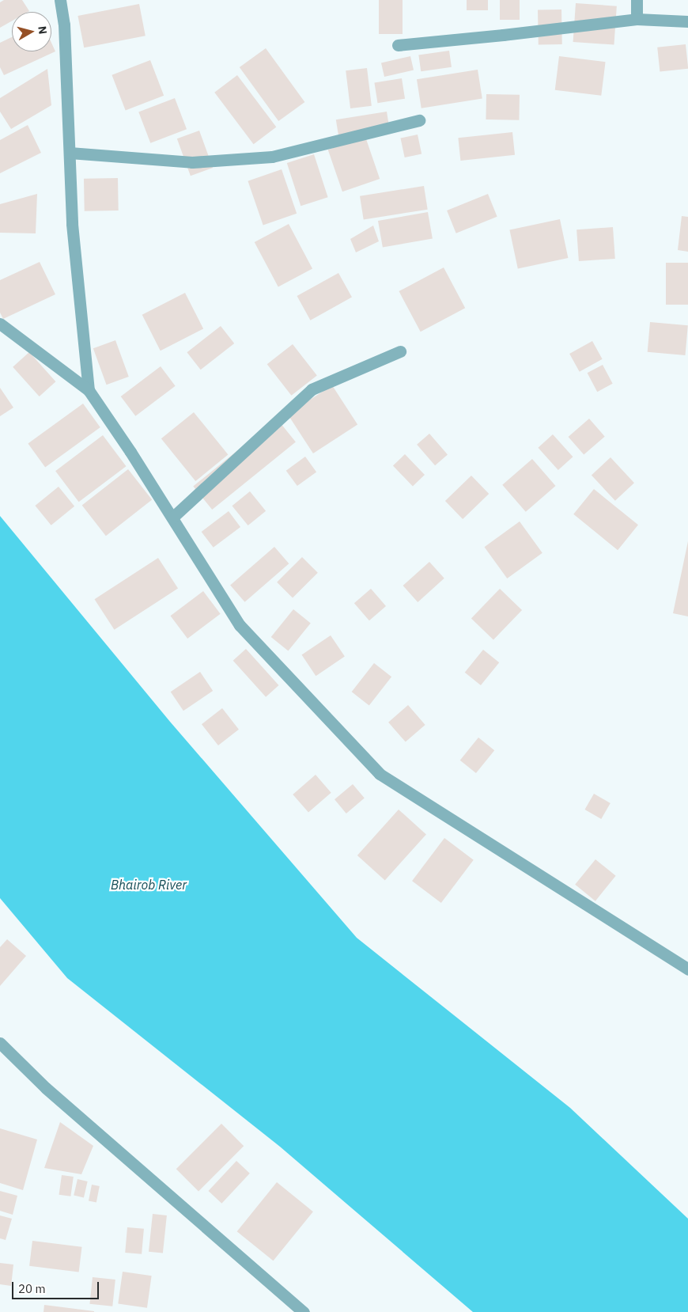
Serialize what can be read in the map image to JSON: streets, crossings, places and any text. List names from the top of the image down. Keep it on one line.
{"water":["Bhairob River"],"scale_bar":"20 m","north":"right"}
